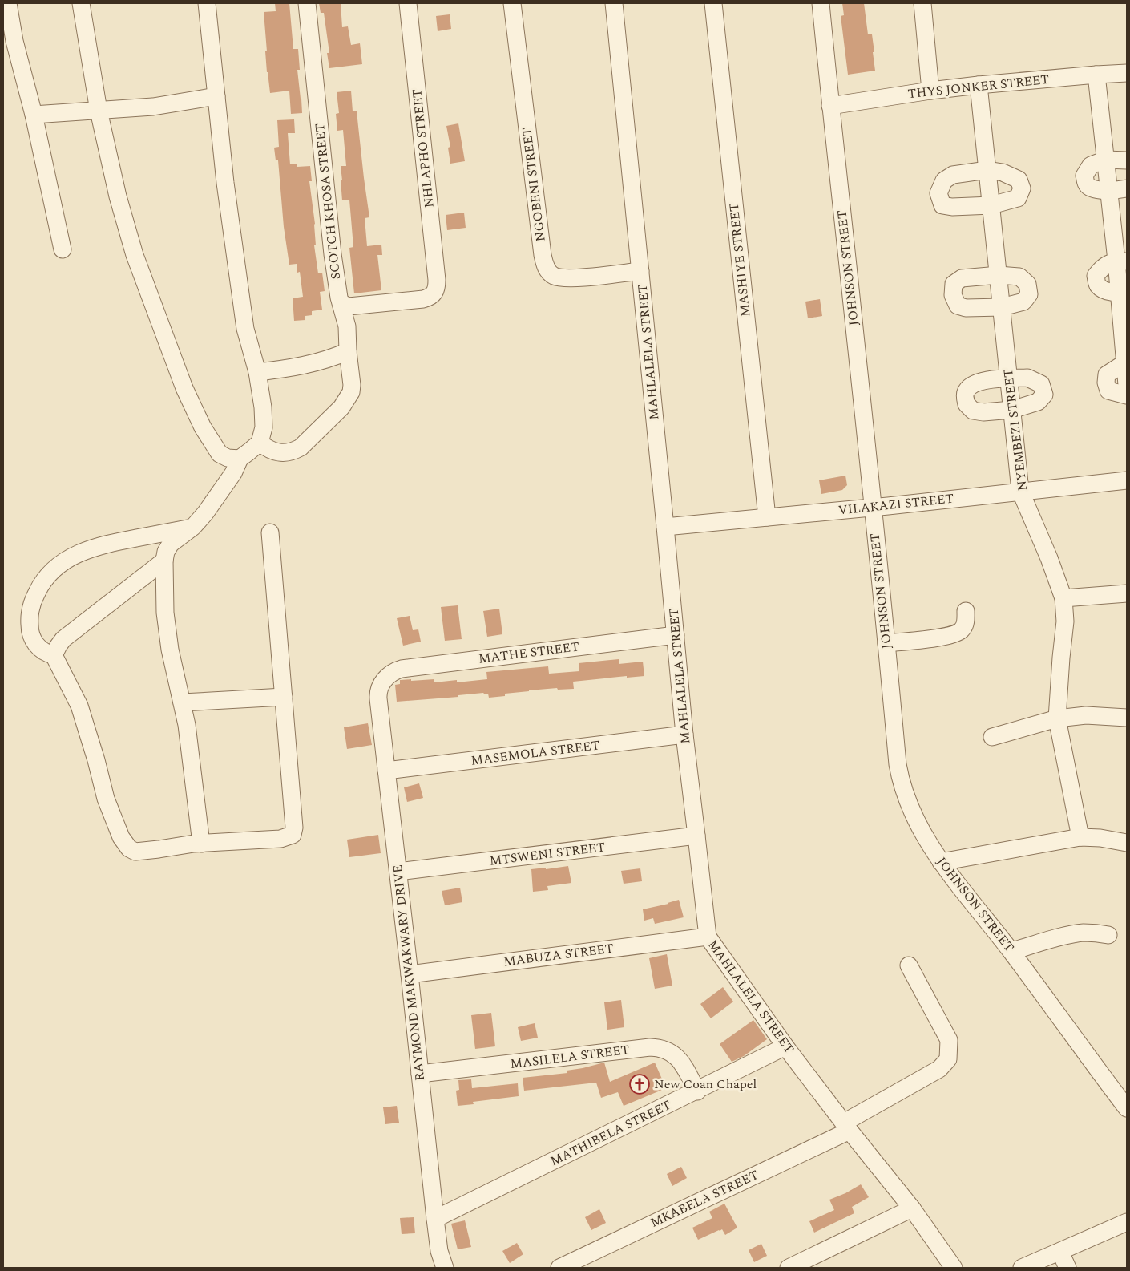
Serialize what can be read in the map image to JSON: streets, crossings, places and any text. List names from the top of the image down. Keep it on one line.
{"streets":{"street":["THYS JONKER STREET","NHLAPHO STREET","NGOBENI STREET","SCOTCH KHOSA STREET","MASHIYE STREET","JOHNSON STREET","MAHLALELA STREET","NYEMBEZI STREET","VILAKAZI STREET","MATHE STREET","MASEMOLA STREET","MTSWENI STREET","MABUZA STREET","RAYMOND MAKWAKWARY DRIVE","MASILELA STREET","MATHIBELA STREET","MKABELA STREET"]},"crossings":[["THYS JONKER STREET","JOHNSON STREET"],["THYS JONKER STREET","NYEMBEZI STREET"],["NHLAPHO STREET","SCOTCH KHOSA STREET"],["NGOBENI STREET","MAHLALELA STREET"],["MASHIYE STREET","VILAKAZI STREET"],["JOHNSON STREET","VILAKAZI STREET"],["MAHLALELA STREET","VILAKAZI STREET"],["MAHLALELA STREET","MATHE STREET"],["MAHLALELA STREET","MASEMOLA STREET"],["MAHLALELA STREET","MTSWENI STREET"],["MAHLALELA STREET","MABUZA STREET"],["MAHLALELA STREET","MATHIBELA STREET"],["MAHLALELA STREET","MKABELA STREET"],["NYEMBEZI STREET","VILAKAZI STREET"],["MATHE STREET","RAYMOND MAKWAKWARY DRIVE"],["MASEMOLA STREET","RAYMOND MAKWAKWARY DRIVE"],["MTSWENI STREET","RAYMOND MAKWAKWARY DRIVE"],["MABUZA STREET","RAYMOND MAKWAKWARY DRIVE"],["RAYMOND MAKWAKWARY DRIVE","MASILELA STREET"],["RAYMOND MAKWAKWARY DRIVE","MATHIBELA STREET"],["MASILELA STREET","MATHIBELA STREET"]],"places":{"church":["New Coan Chapel"]}}
